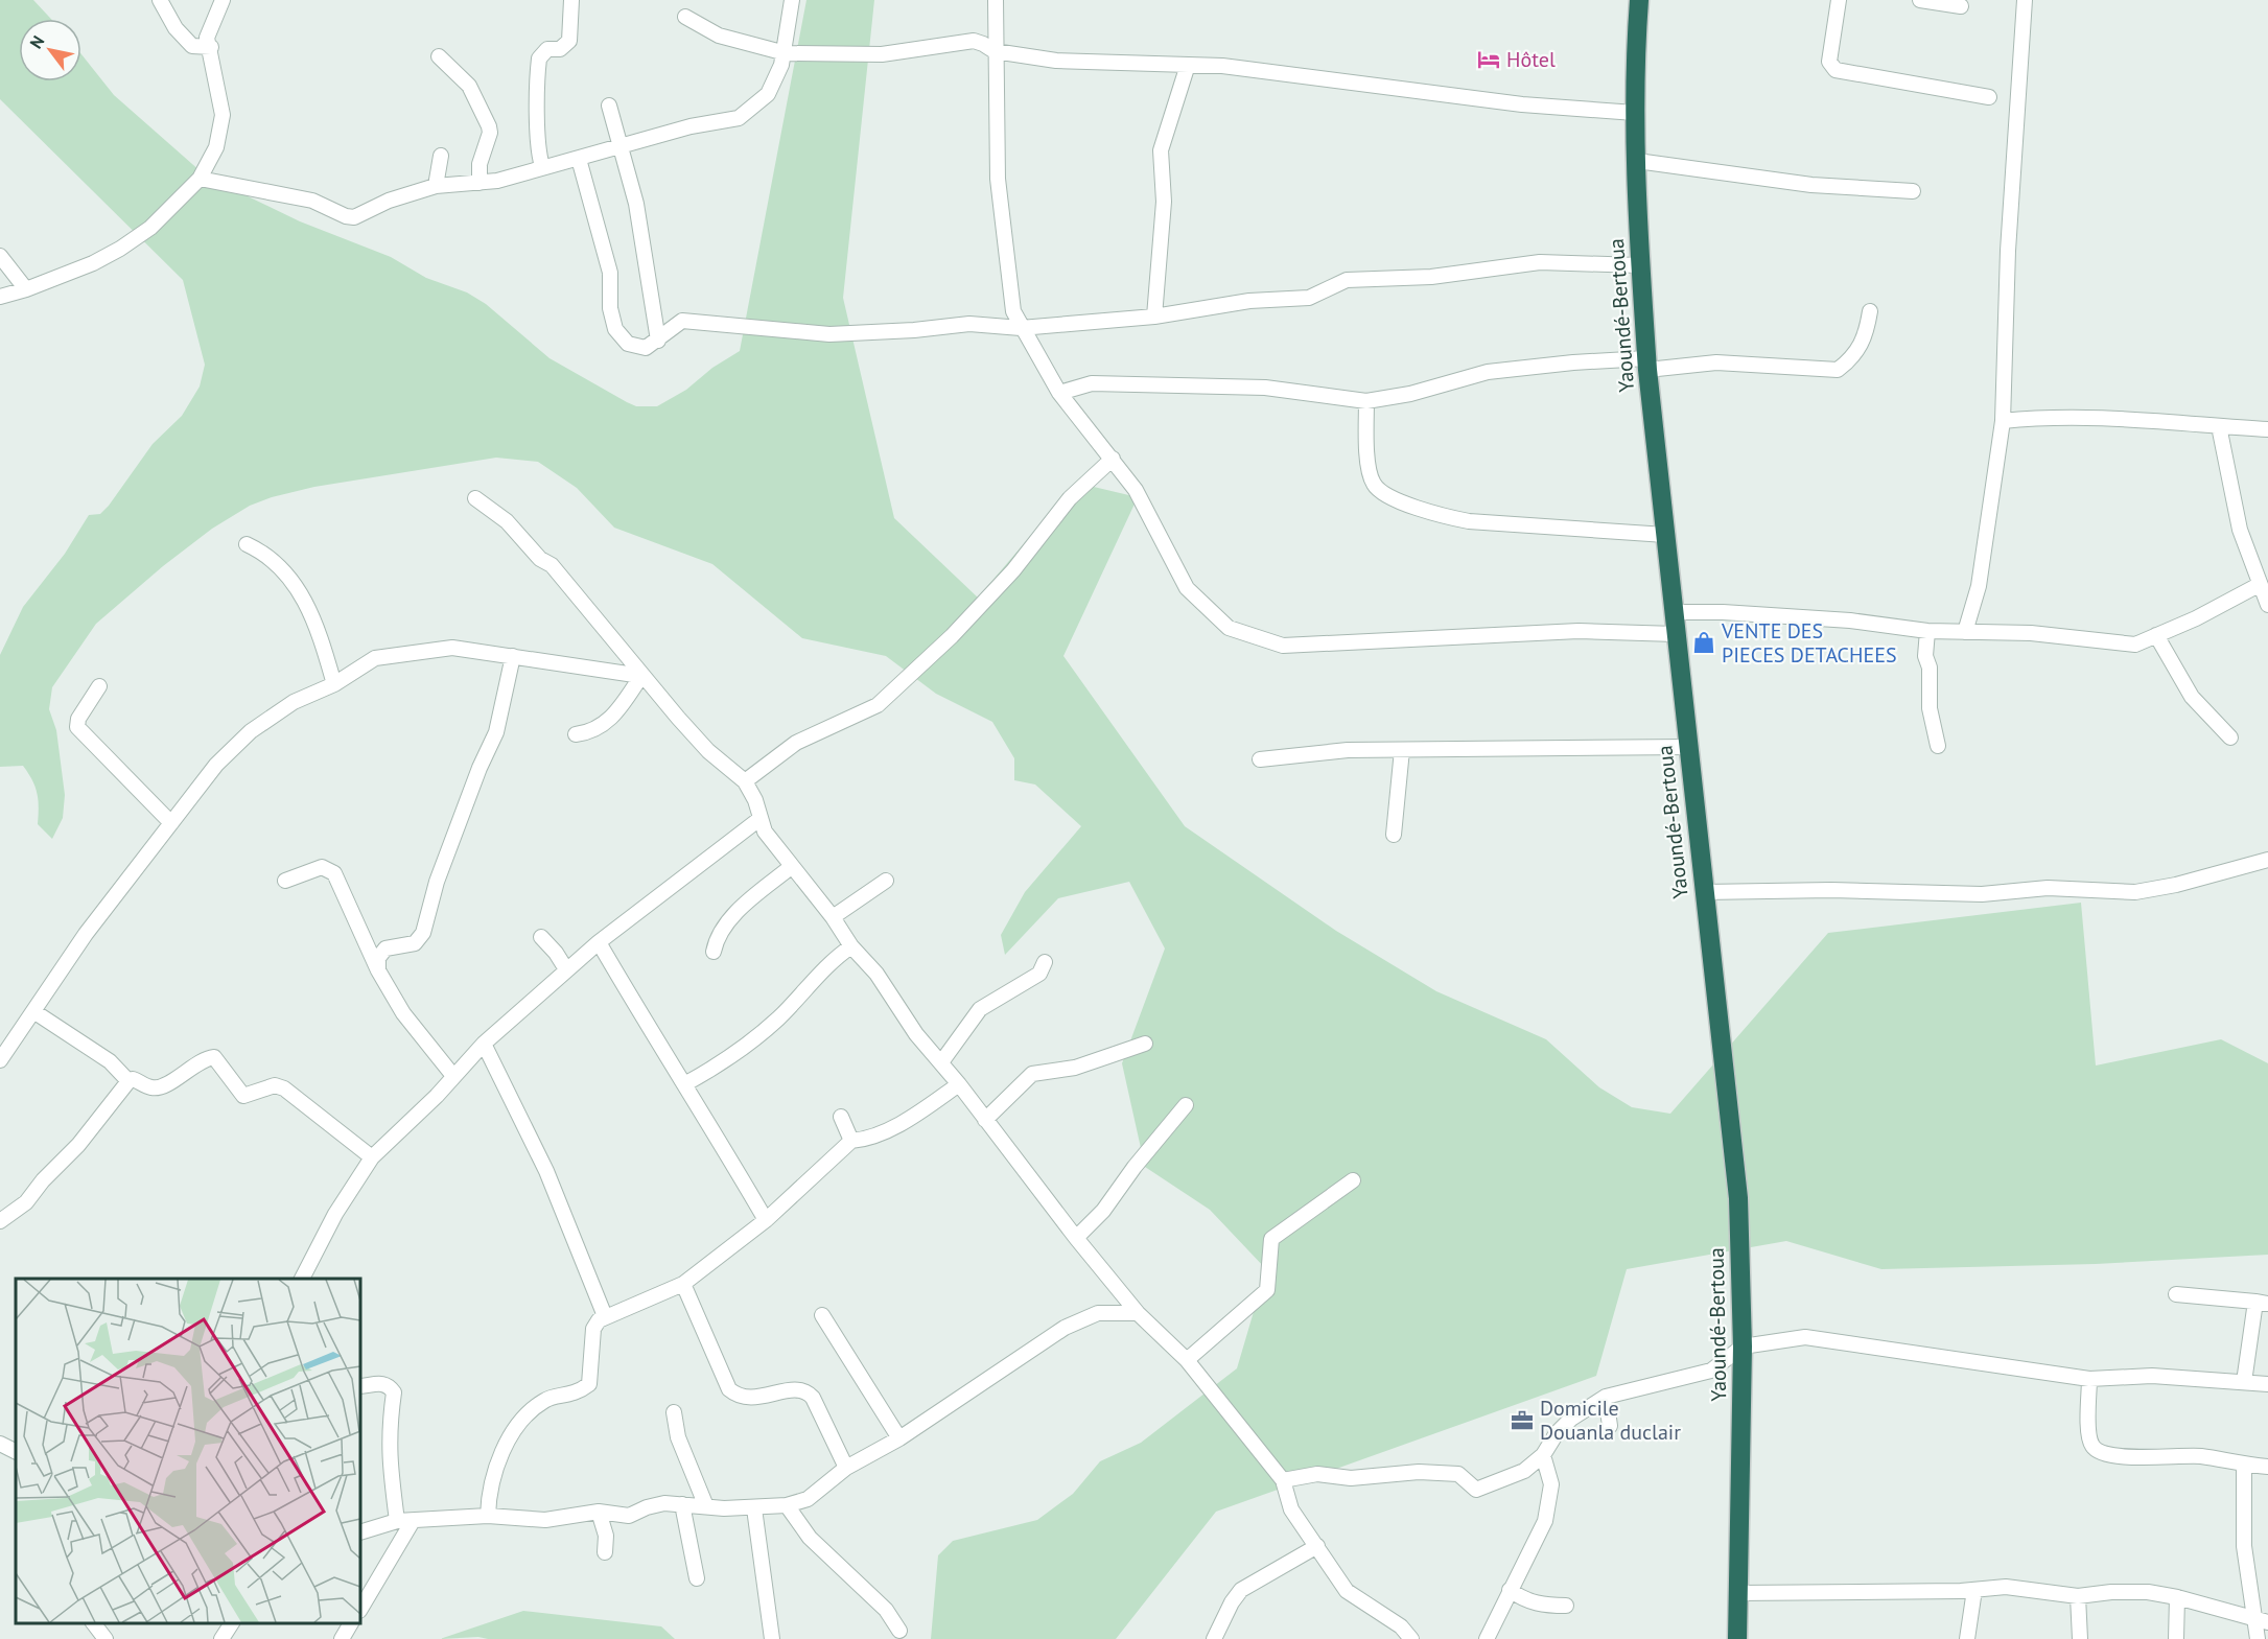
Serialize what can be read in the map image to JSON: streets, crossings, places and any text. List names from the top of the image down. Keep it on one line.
{"streets":{"highway":["Yaoundé-Bertoua"]},"places":{"hotel":["Hôtel"],"shop":["VENTE DES PIECES DETACHEES"],"office":["Domicile Douanla duclair"]},"north":"top left"}
